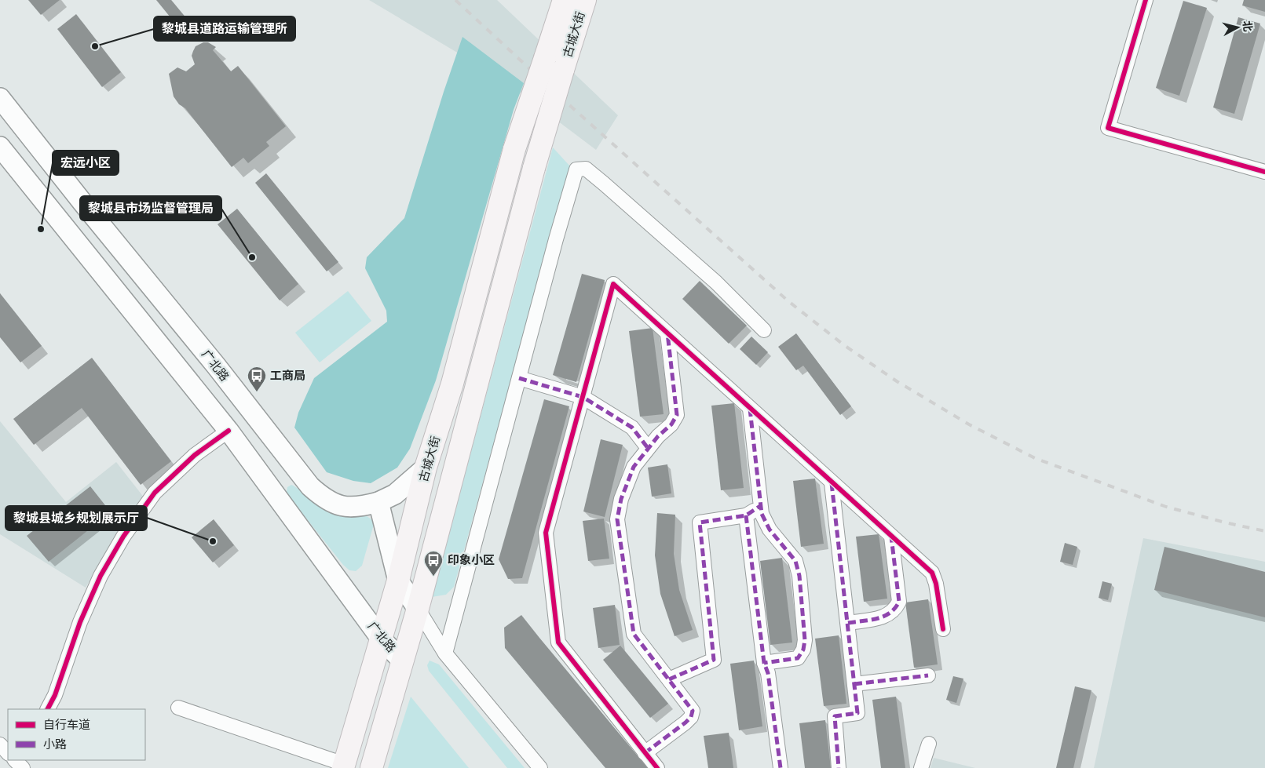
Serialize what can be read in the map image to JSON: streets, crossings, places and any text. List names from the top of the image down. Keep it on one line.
{"streets":{"main road":["古城大街","广北路"]},"crossings":[["古城大街","广北路"]],"places":{"other":["黎城县道路运输管理所","宏远小区","黎城县市场监督管理局","黎城县城乡规划展示厅"],"bus stop":["工商局","印象小区"]},"legend":["自行车道","小路"],"north":"right"}
